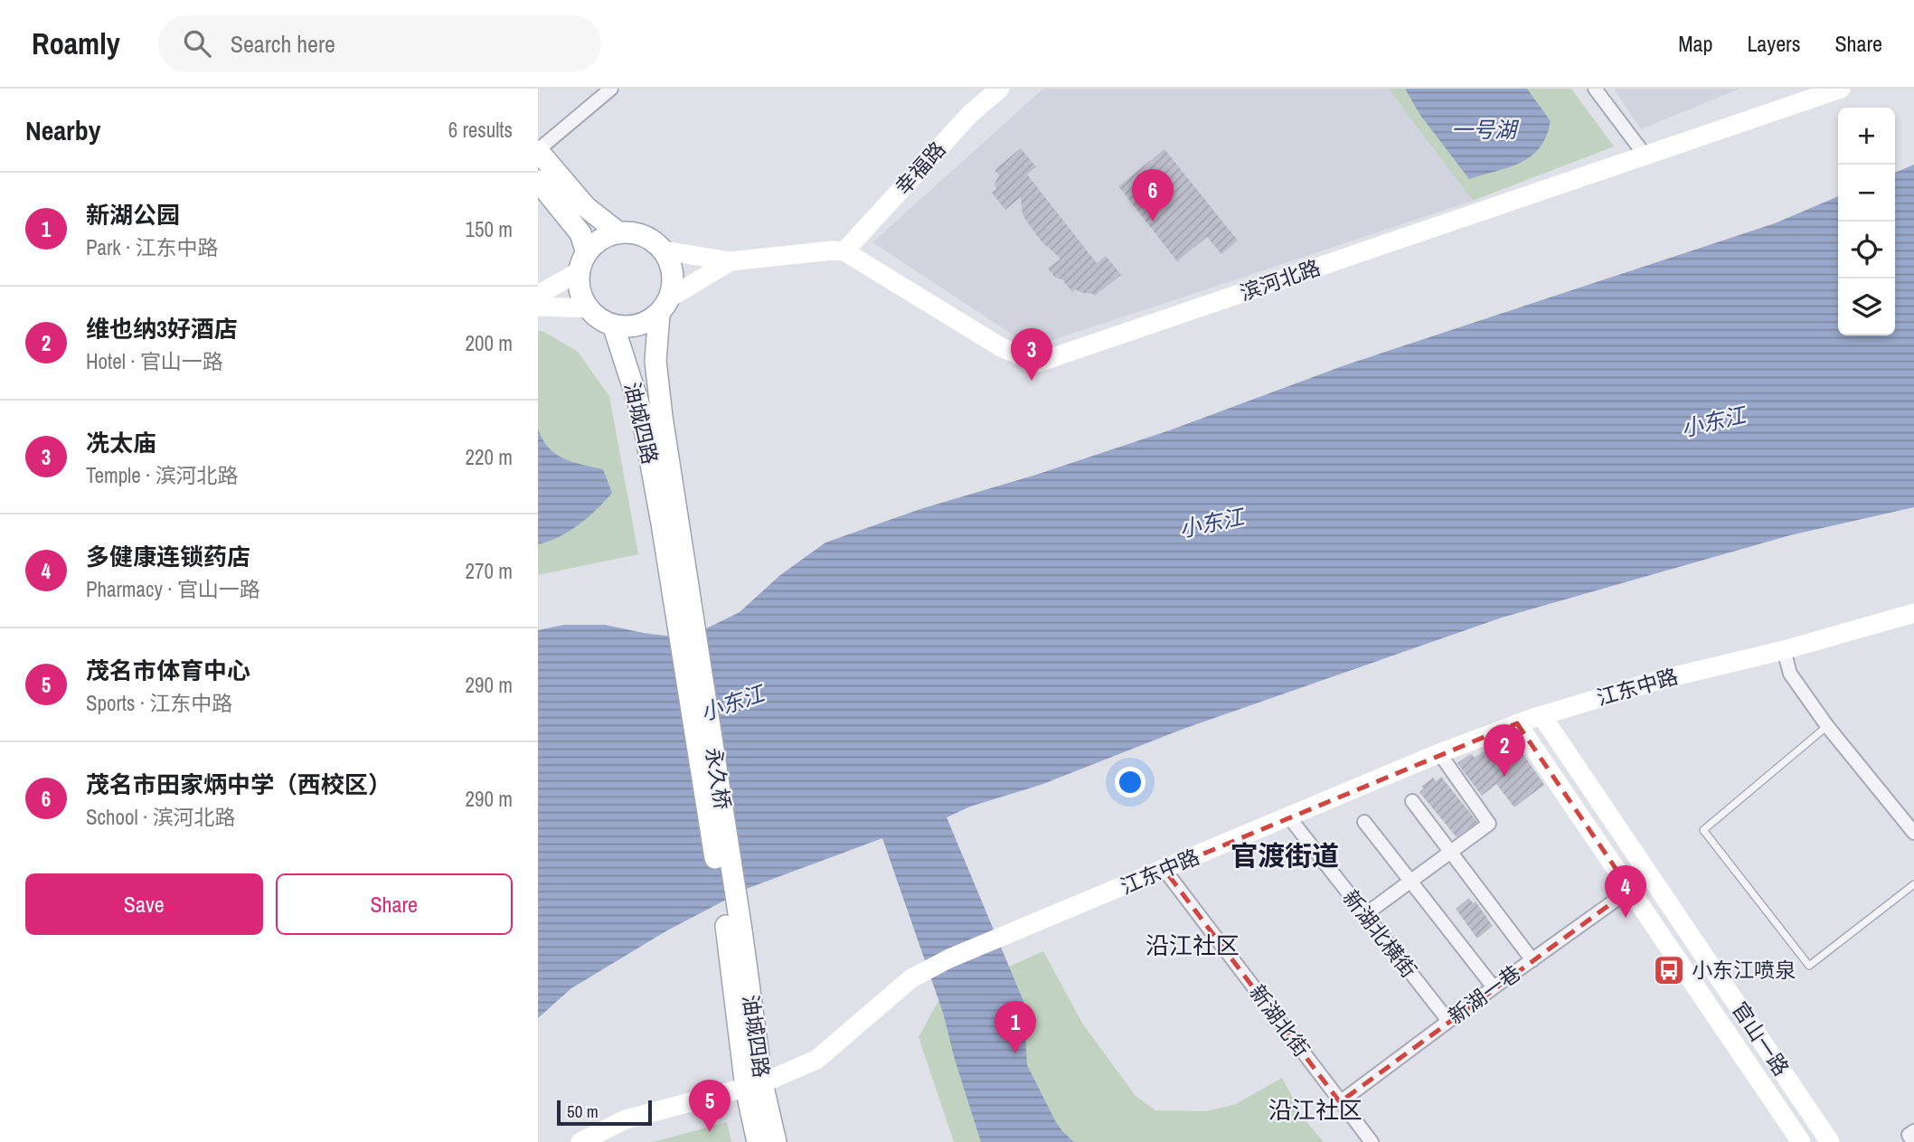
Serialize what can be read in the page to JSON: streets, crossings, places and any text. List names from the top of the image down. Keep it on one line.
{"streets":{"main road":["油城四路","永久桥"],"street":["幸福路","滨河北路","江东中路","新湖北横街","新湖一巷","新湖北街","官山一路"]},"crossings":[["幸福路","滨河北路"],["油城四路","江东中路"],["油城四路","永久桥"],["江东中路","新湖北横街"],["江东中路","新湖北街"],["江东中路","官山一路"],["新湖北横街","新湖一巷"],["新湖一巷","新湖北街"],["新湖一巷","官山一路"]],"districts":["官渡街道","沿江社区","沿江社区"],"water":["一号湖","小东江"],"places":{"bus stop":["小东江喷泉"]},"scale_bar":"50 m","page":{"header":"Roamly","search":"Search here","nav":["Map","Layers","Share"],"heading":["Nearby","6 results"],"map_buttons":["+","−"],"pins":["6","3","2","4","1","5"],"list":[{"mark":"1","name":"新湖公园","note":"Park · 江东中路","value":"150 m"},{"mark":"2","name":"维也纳3好酒店","note":"Hotel · 官山一路","value":"200 m"},{"mark":"3","name":"冼太庙","note":"Temple · 滨河北路","value":"220 m"},{"mark":"4","name":"多健康连锁药店","note":"Pharmacy · 官山一路","value":"270 m"},{"mark":"5","name":"茂名市体育中心","note":"Sports · 江东中路","value":"290 m"},{"mark":"6","name":"茂名市田家炳中学（西校区）","note":"School · 滨河北路","value":"290 m"}],"buttons":["Save","Share"],"scale":"50 m"}}
